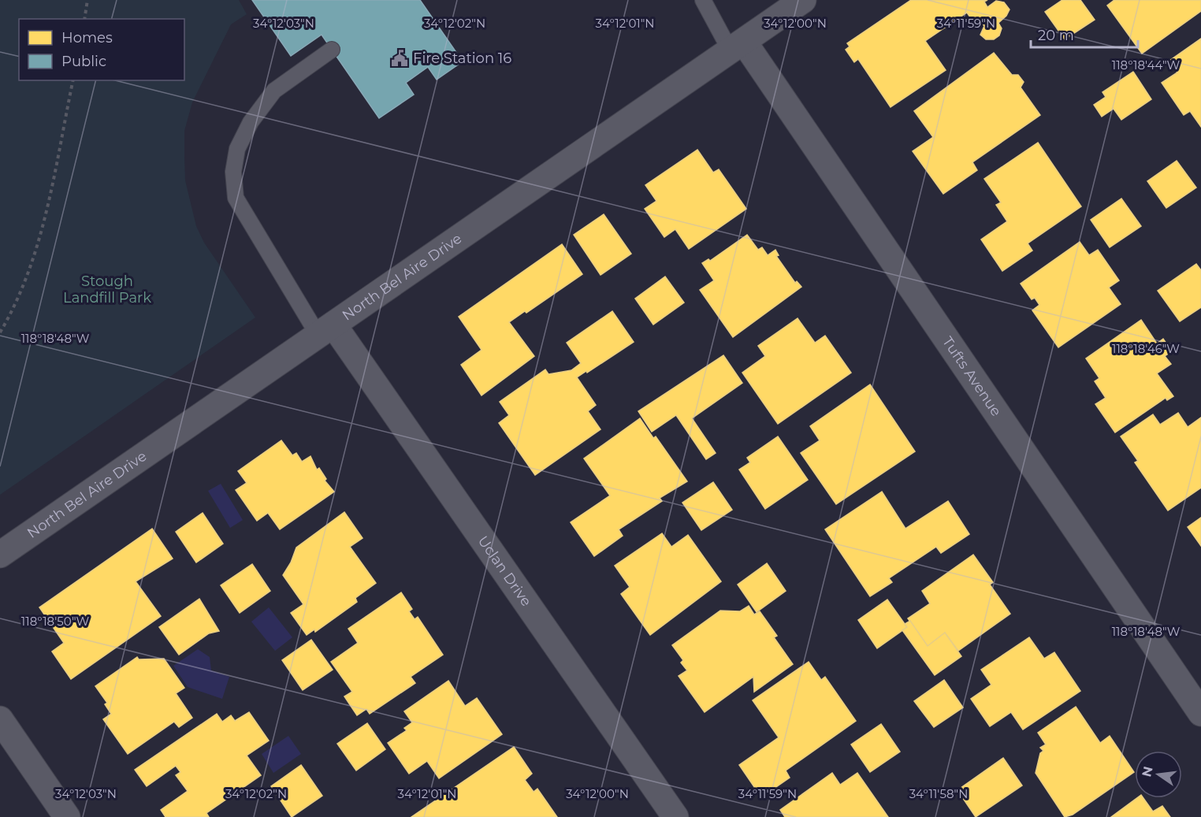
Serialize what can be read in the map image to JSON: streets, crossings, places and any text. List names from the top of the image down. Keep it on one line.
{"streets":{"street":["North Bel Aire Drive","Tufts Avenue","Uclan Drive"]},"crossings":[["North Bel Aire Drive","Tufts Avenue"],["North Bel Aire Drive","Uclan Drive"]],"parks":["Stough Landfill Park"],"places":{"public building":["Fire Station 16"]},"legend":["Homes","Public"],"scale_bar":"20 m","north":"left","coordinates":["34°12'03\"N","34°12'02\"N","34°12'01\"N","34°12'00\"N","34°11'59\"N","118°18'44\"W","118°18'48\"W","118°18'46\"W","118°18'50\"W","34°11'58\"N"]}
